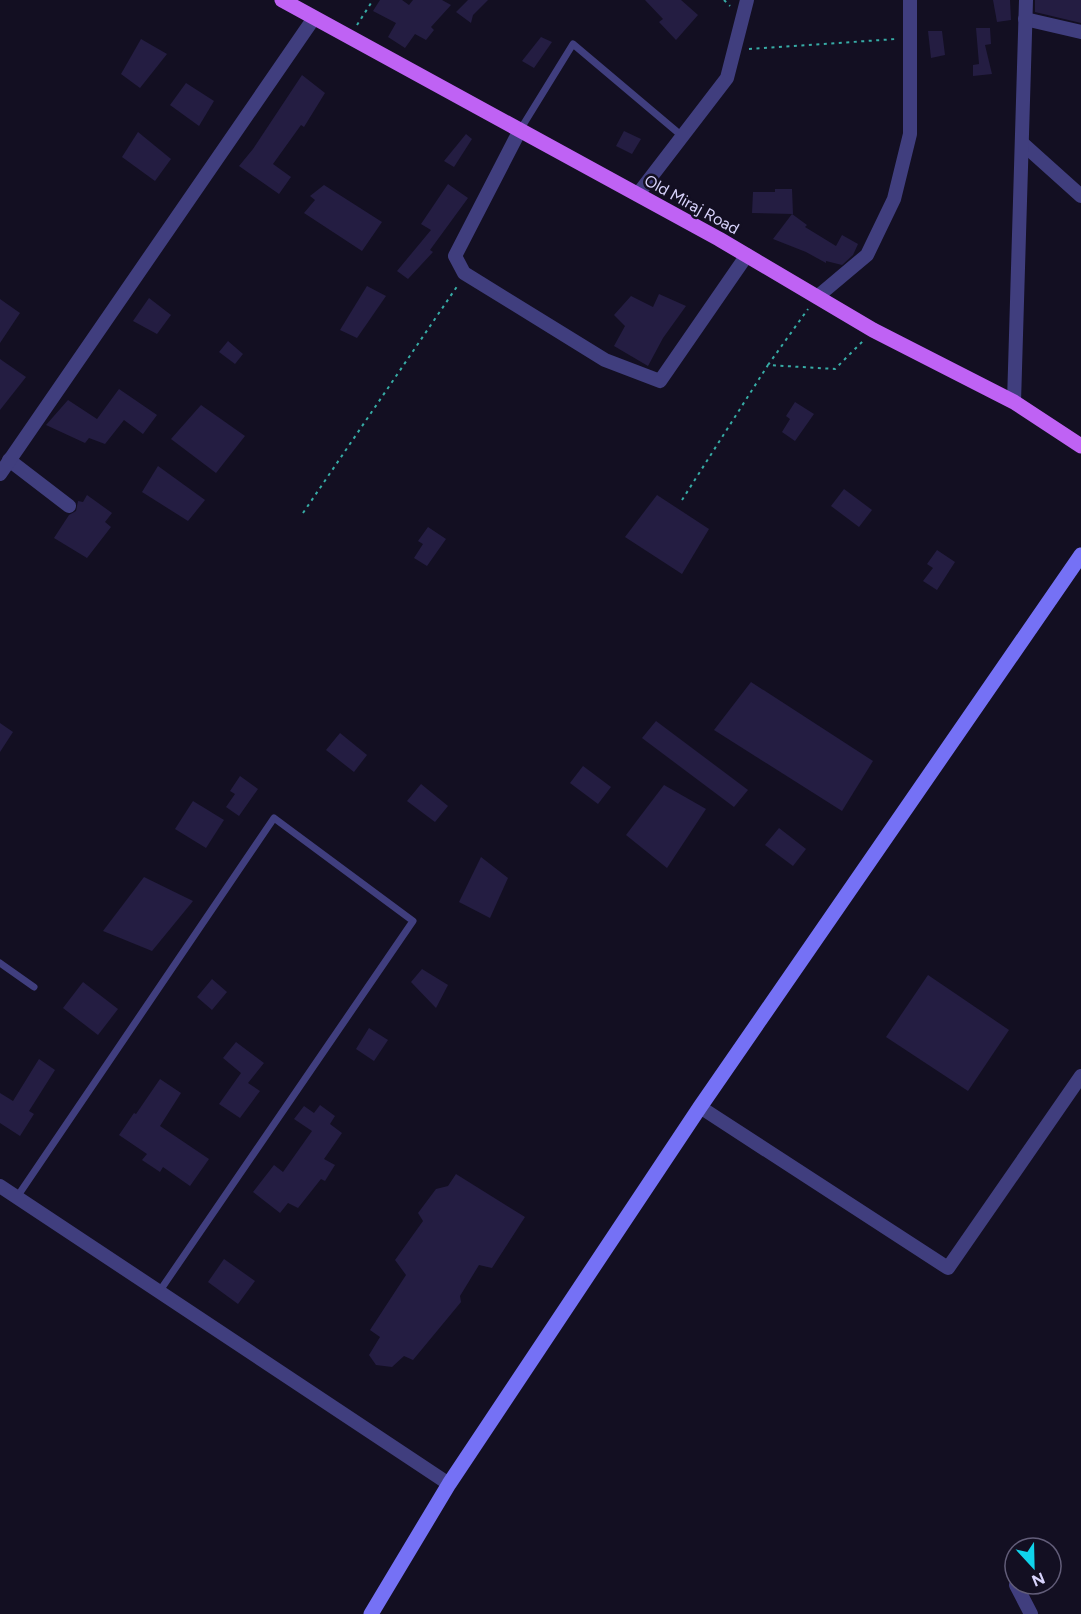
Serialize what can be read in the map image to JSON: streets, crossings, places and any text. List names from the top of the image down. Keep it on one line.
{"streets":{"main road":["Old Miraj Road"]},"north":"bottom"}
